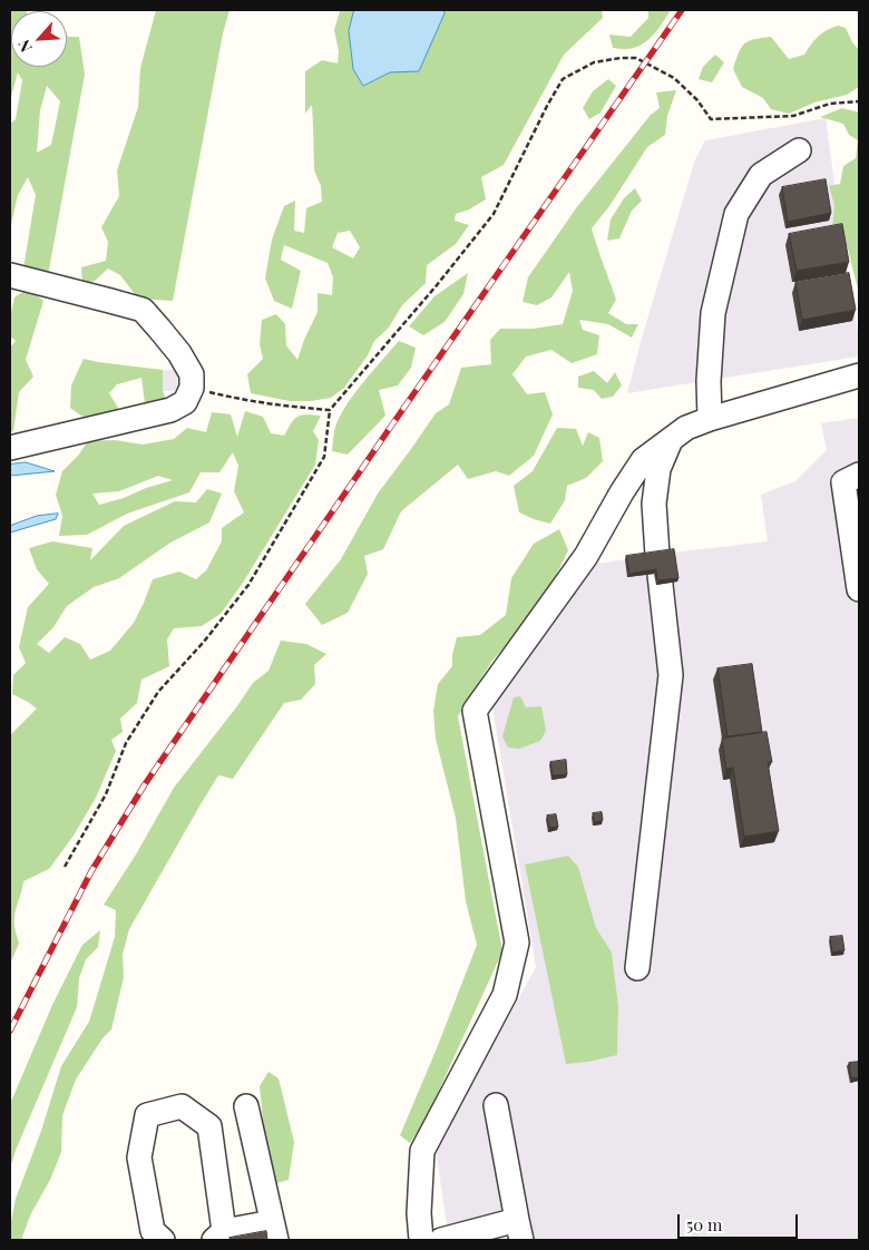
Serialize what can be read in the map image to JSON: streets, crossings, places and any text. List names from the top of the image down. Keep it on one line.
{"scale_bar":"50 m","north":"bottom left"}
